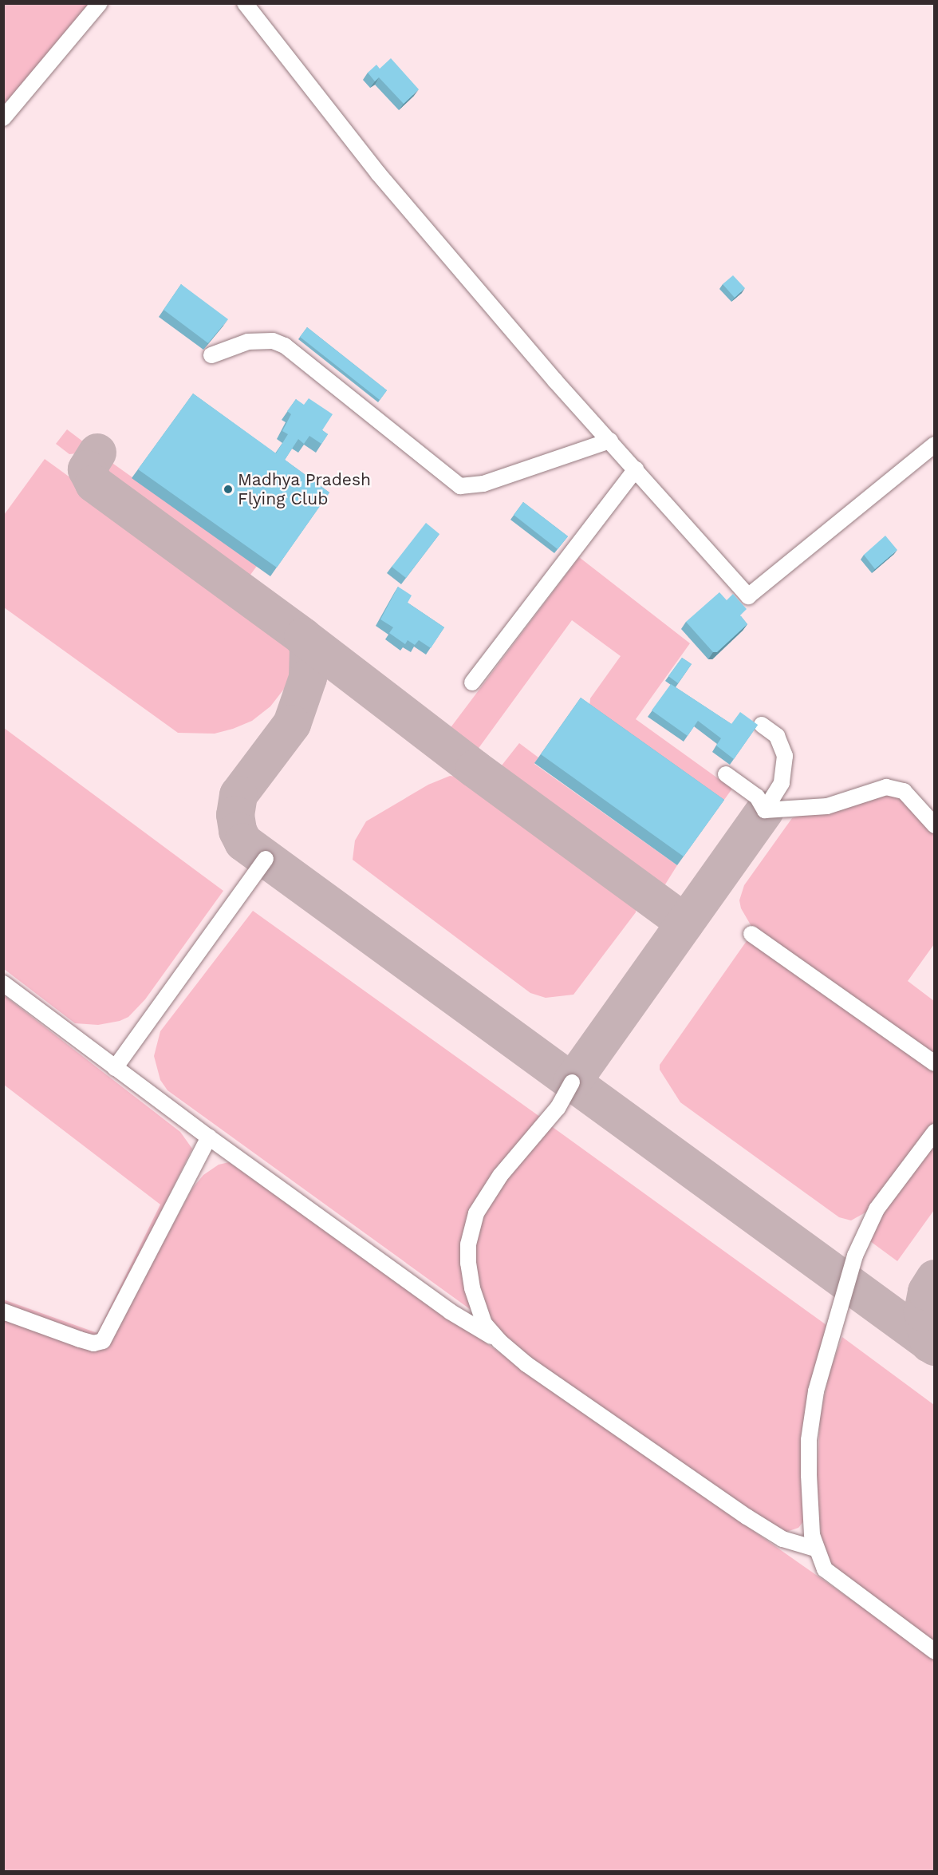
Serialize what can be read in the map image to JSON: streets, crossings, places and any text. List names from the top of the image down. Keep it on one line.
{"places":["Madhya Pradesh Flying Club"]}
